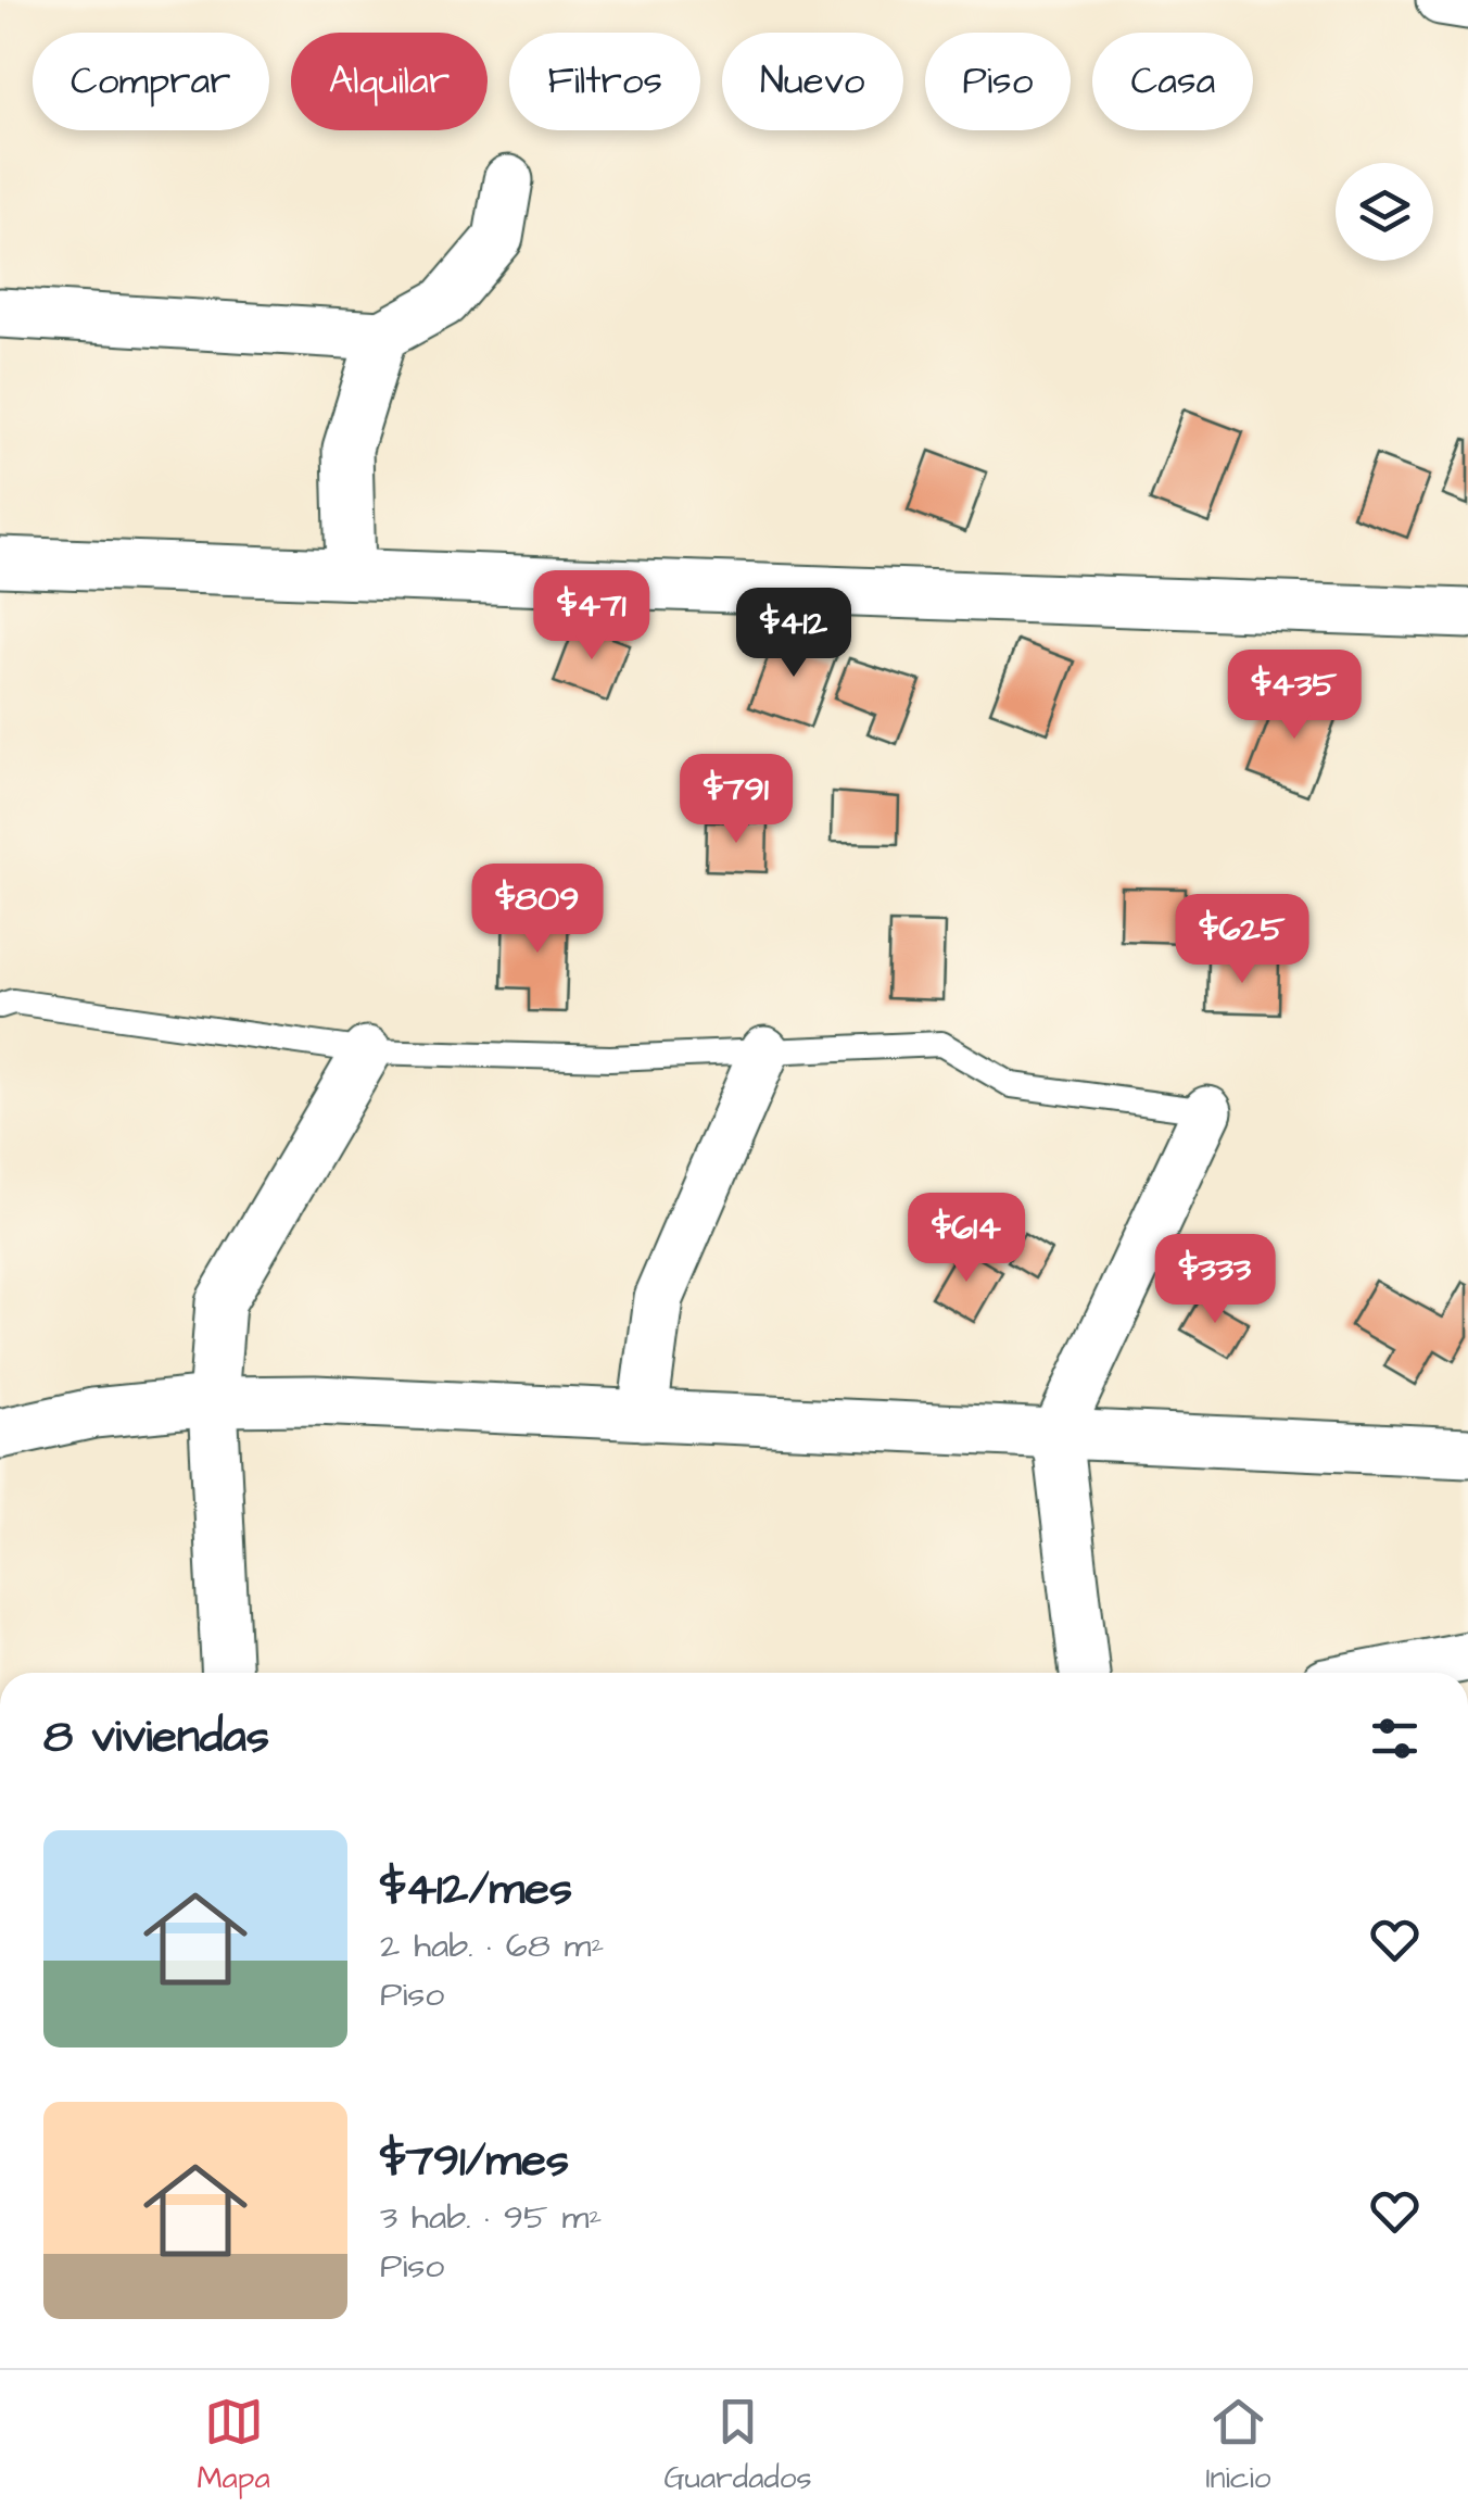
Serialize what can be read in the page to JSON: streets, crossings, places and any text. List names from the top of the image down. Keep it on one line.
{"page":{"chip":["Comprar","Alquilar","Filtros","Nuevo","Piso","Casa"],"price":["$471","$412","$435","$791","$809","$625","$614","$333"],"heading":"8 viviendas","list":[{"name":"$412/mes","note":"2 hab. · 68 m² · Piso"},{"name":"$791/mes","note":"3 hab. · 95 m² · Piso"}],"tabs":["Mapa","Guardados","Inicio"]}}
